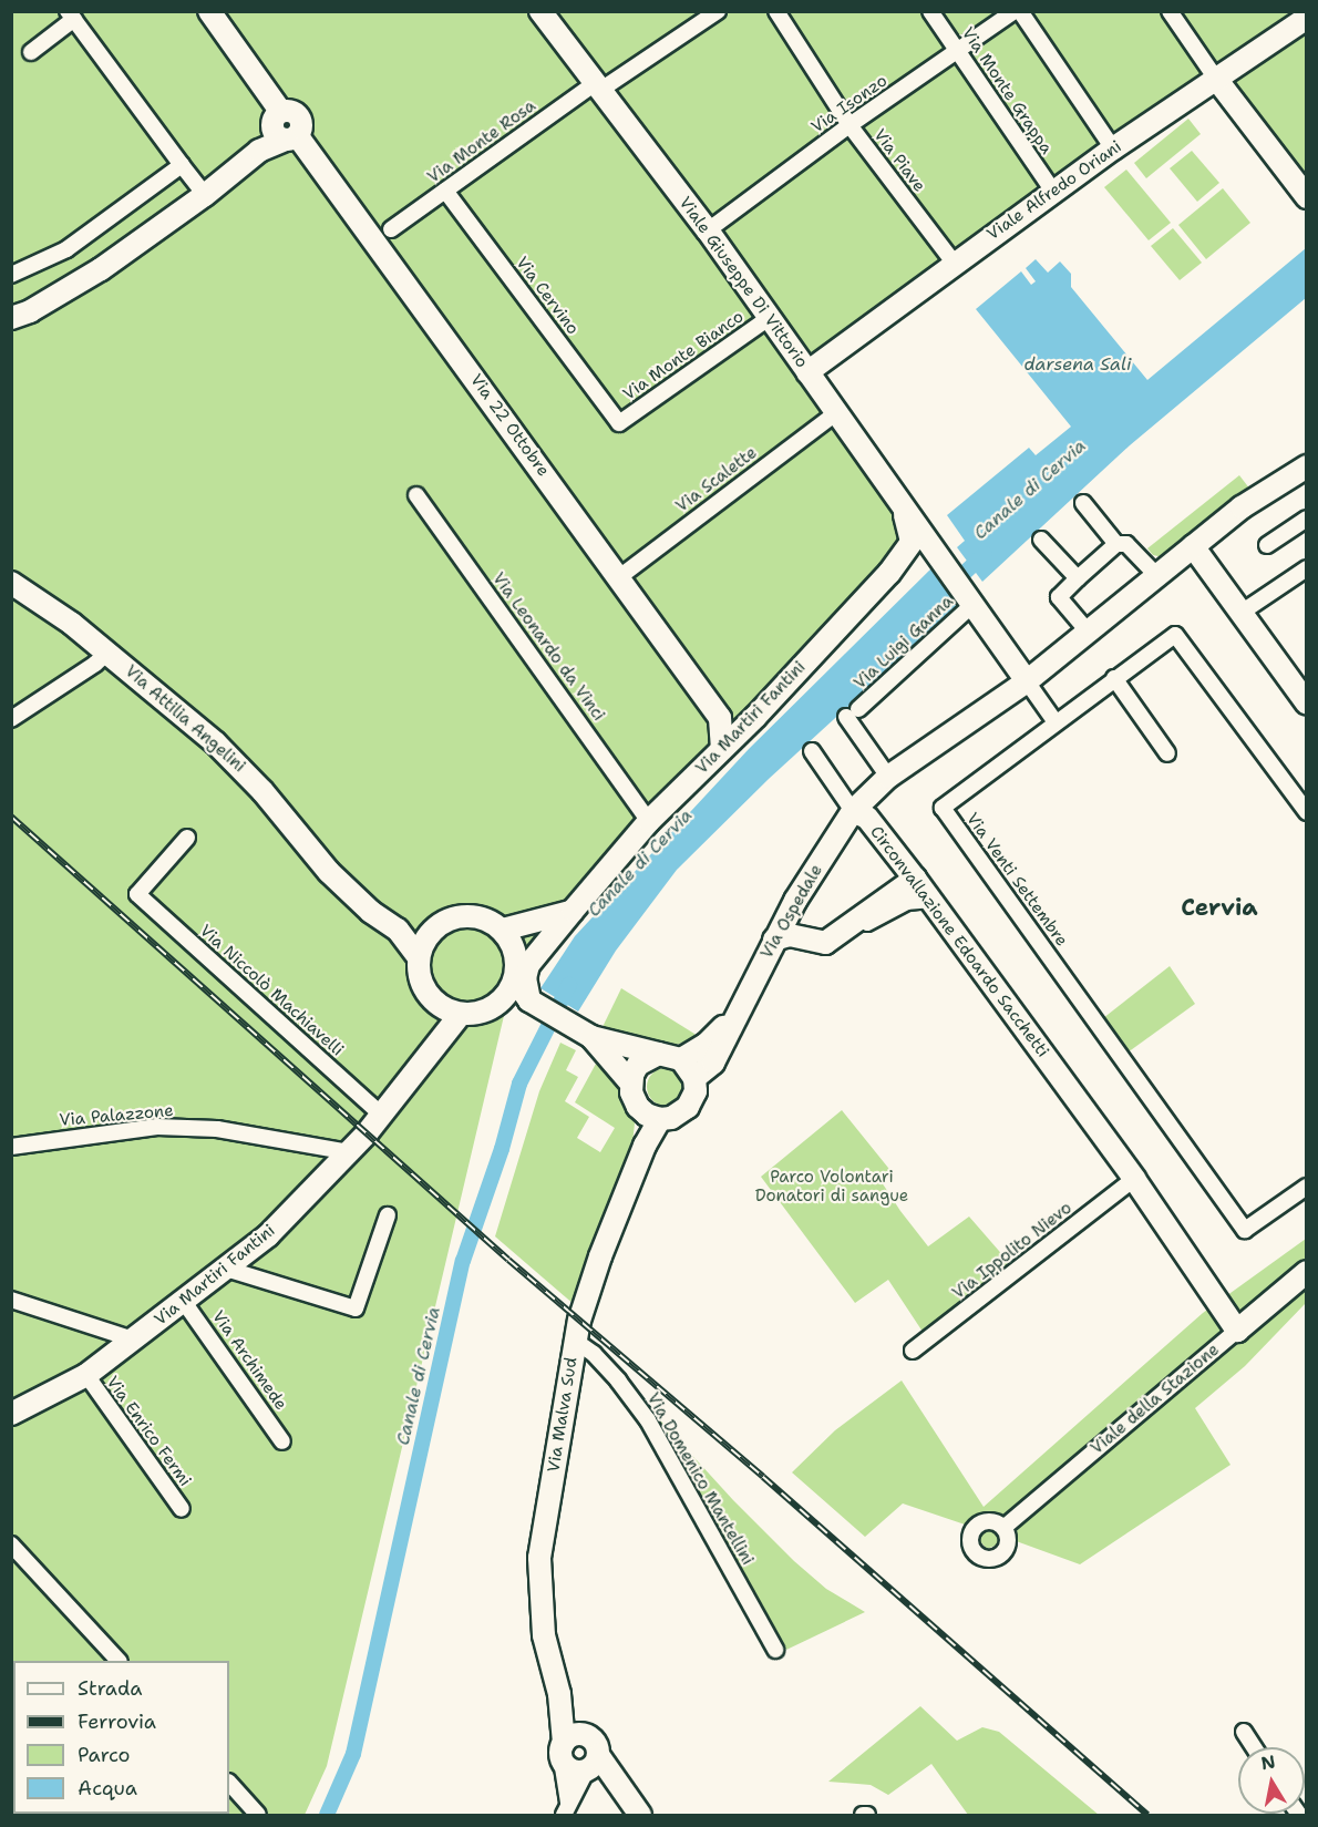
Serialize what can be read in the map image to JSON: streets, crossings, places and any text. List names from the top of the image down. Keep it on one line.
{"streets":{"street":["Via Monte Grappa","Via Isonzo","Via Monte Rosa","Via Piave","Viale Alfredo Oriani","Viale Giuseppe Di Vittorio","Via Cervino","Via Monte Bianco","Via 22 Ottobre","Via Scalette","Via Luigi Ganna","Via Leonardo da Vinci","Via Martiri Fantini","Via Attilia Angelini","Via Venti Settembre","Via Ospedale","Circonvallazione Edoardo Sacchetti","Via Niccolò Machiavelli","Via Palazzone","Via Ippolito Nievo","Via Archimede","Viale della Stazione","Via Malva Sud","Via Enrico Fermi","Via Domenico Mantellini"]},"crossings":[["Via Monte Grappa","Via Isonzo"],["Via Monte Grappa","Viale Alfredo Oriani"],["Via Isonzo","Via Piave"],["Via Isonzo","Viale Giuseppe Di Vittorio"],["Via Monte Rosa","Viale Giuseppe Di Vittorio"],["Via Monte Rosa","Via Cervino"],["Via Piave","Viale Alfredo Oriani"],["Viale Alfredo Oriani","Viale Giuseppe Di Vittorio"],["Viale Giuseppe Di Vittorio","Via Monte Bianco"],["Viale Giuseppe Di Vittorio","Via Scalette"],["Viale Giuseppe Di Vittorio","Via Luigi Ganna"],["Viale Giuseppe Di Vittorio","Via Martiri Fantini"],["Via Cervino","Via Monte Bianco"],["Via 22 Ottobre","Via Scalette"],["Via Leonardo da Vinci","Via Martiri Fantini"],["Via Martiri Fantini","Via Attilia Angelini"],["Via Martiri Fantini","Via Niccolò Machiavelli"],["Via Martiri Fantini","Via Palazzone"],["Via Martiri Fantini","Via Archimede"],["Via Martiri Fantini","Via Enrico Fermi"],["Via Ospedale","Circonvallazione Edoardo Sacchetti"],["Circonvallazione Edoardo Sacchetti","Via Ippolito Nievo"],["Circonvallazione Edoardo Sacchetti","Viale della Stazione"],["Via Malva Sud","Via Domenico Mantellini"]],"districts":["Cervia"],"water":["darsena Sali","Canale di Cervia"],"parks":["Parco Volontari Donatori di sangue"],"legend":["Strada","Ferrovia","Parco","Acqua"],"north":"top"}
